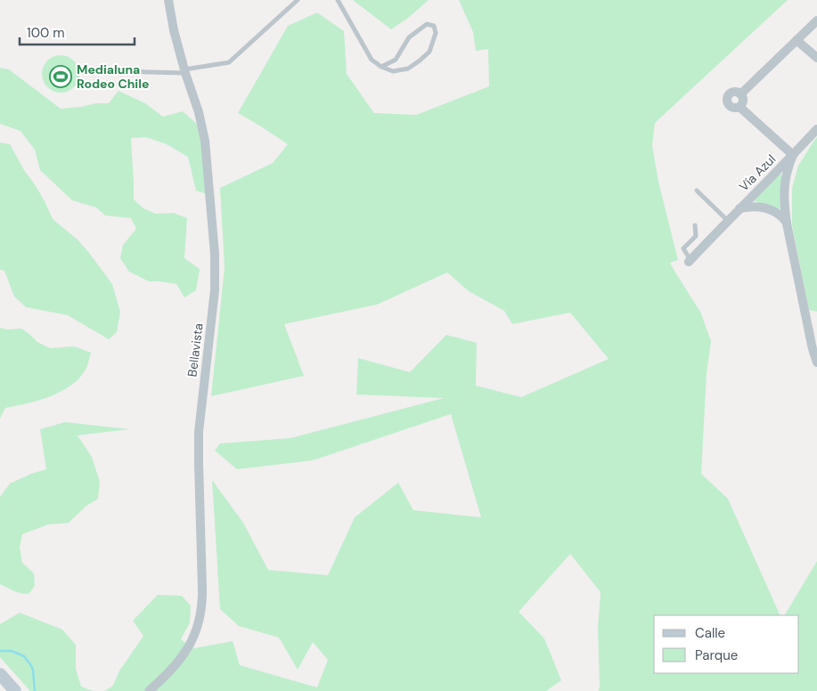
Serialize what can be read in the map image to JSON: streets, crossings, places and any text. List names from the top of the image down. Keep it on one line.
{"streets":{"street":["Vía Azul","Bellavista"]},"places":{"sports":["Medialuna Rodeo Chile"]},"legend":["Calle","Parque"],"scale_bar":"100 m"}
